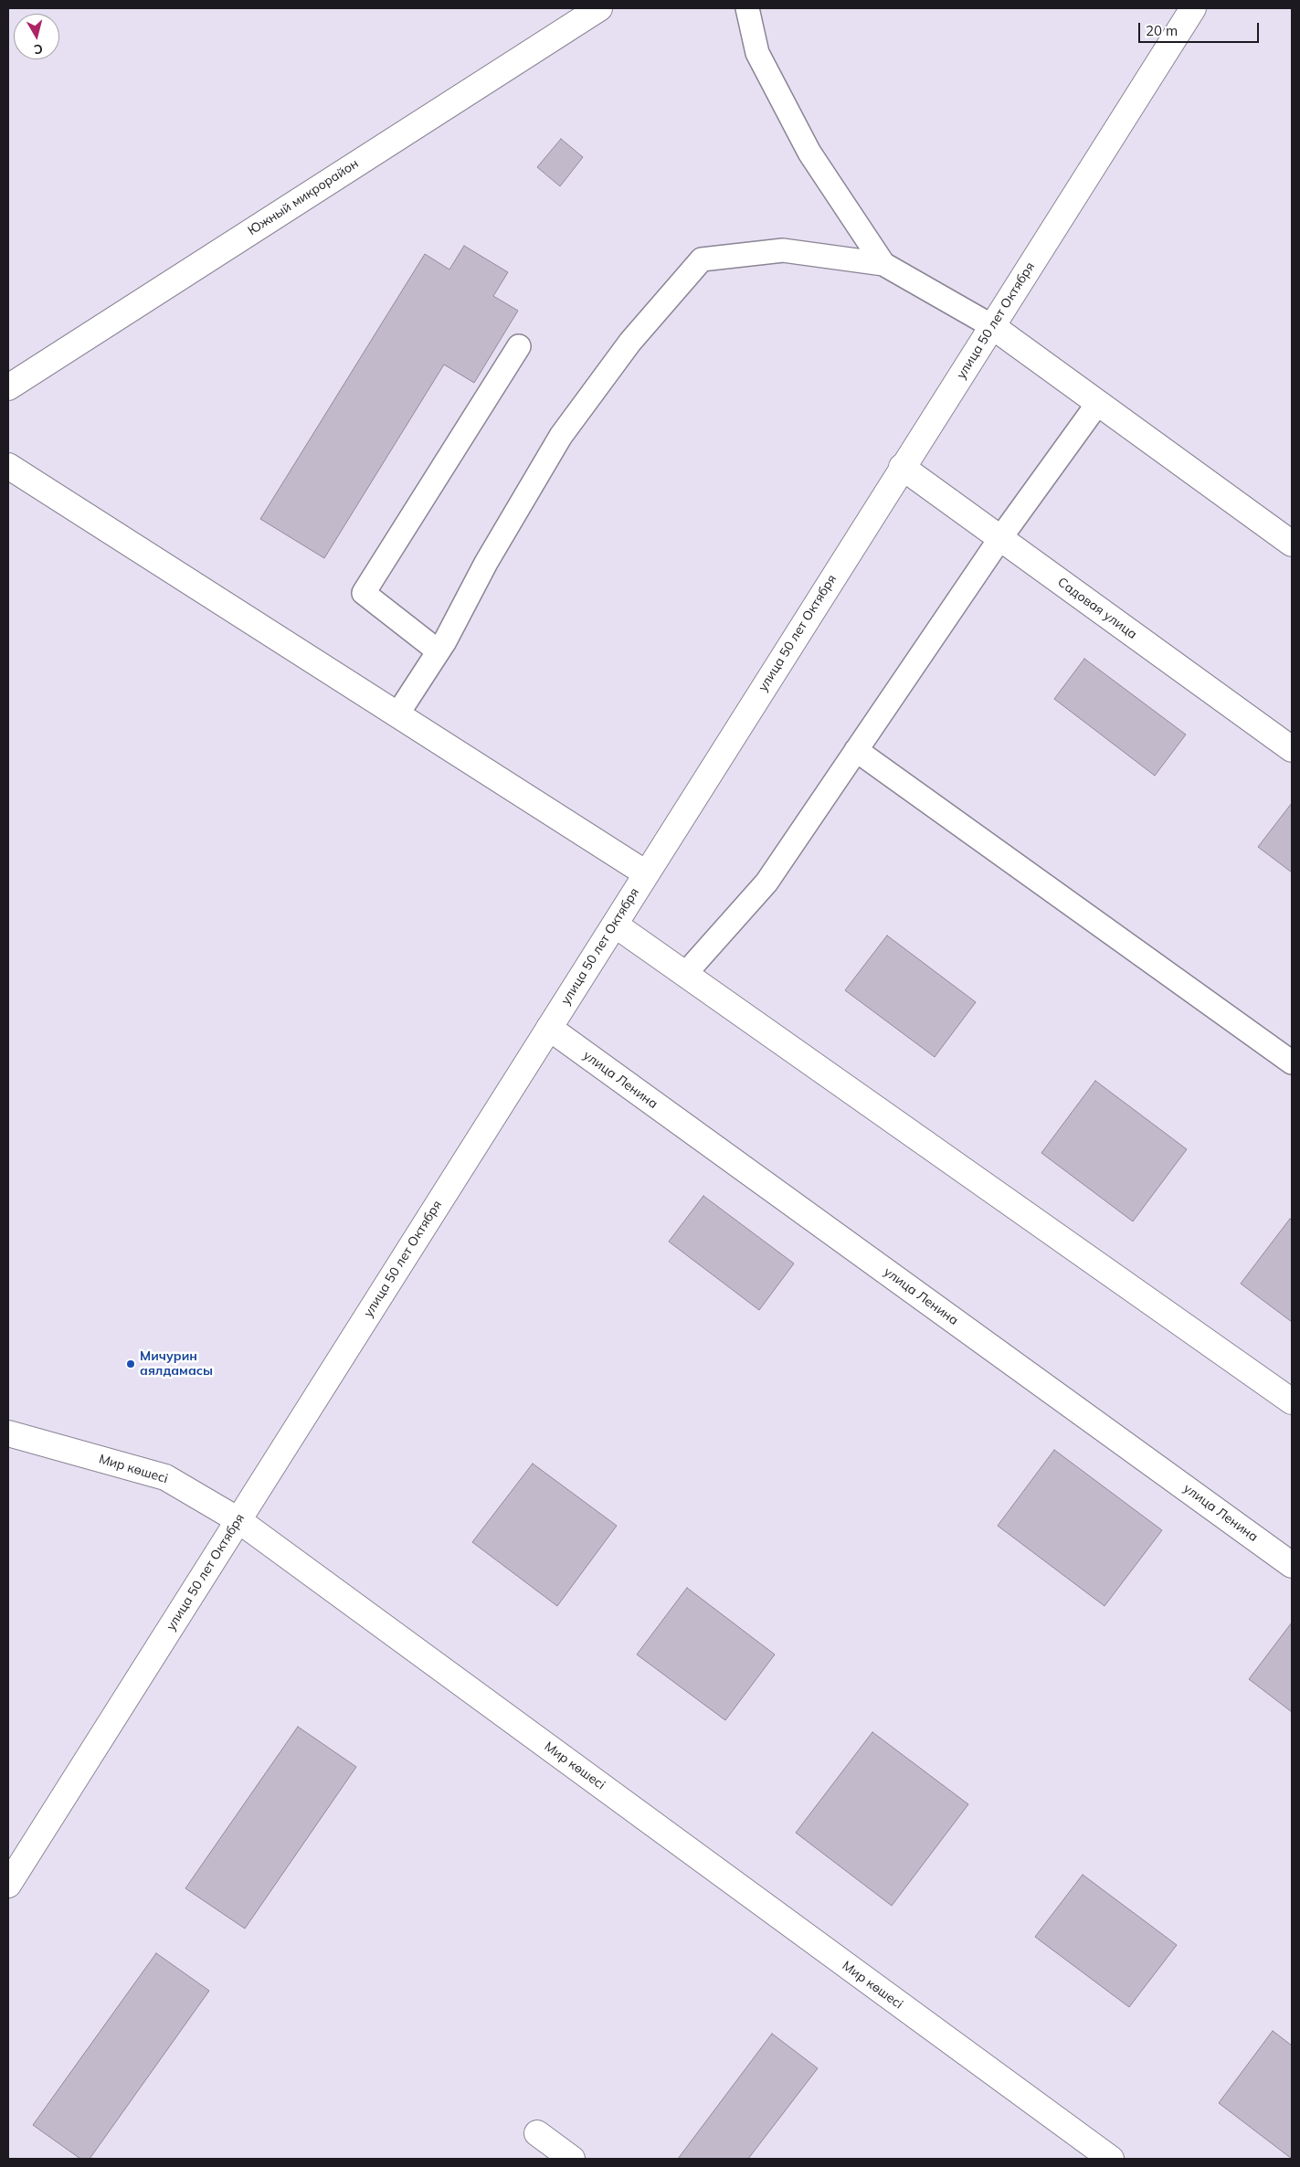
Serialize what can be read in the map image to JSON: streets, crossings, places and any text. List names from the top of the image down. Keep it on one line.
{"streets":{"street":["Южный микрорайон","улица 50 лет Октября","Садовая улица","улица Ленина","Мир көшесі"]},"crossings":[["улица 50 лет Октября","Садовая улица"],["улица 50 лет Октября","улица Ленина"],["улица 50 лет Октября","Мир көшесі"]],"places":["Мичурин аялдамасы"],"scale_bar":"20 m","north":"bottom"}
